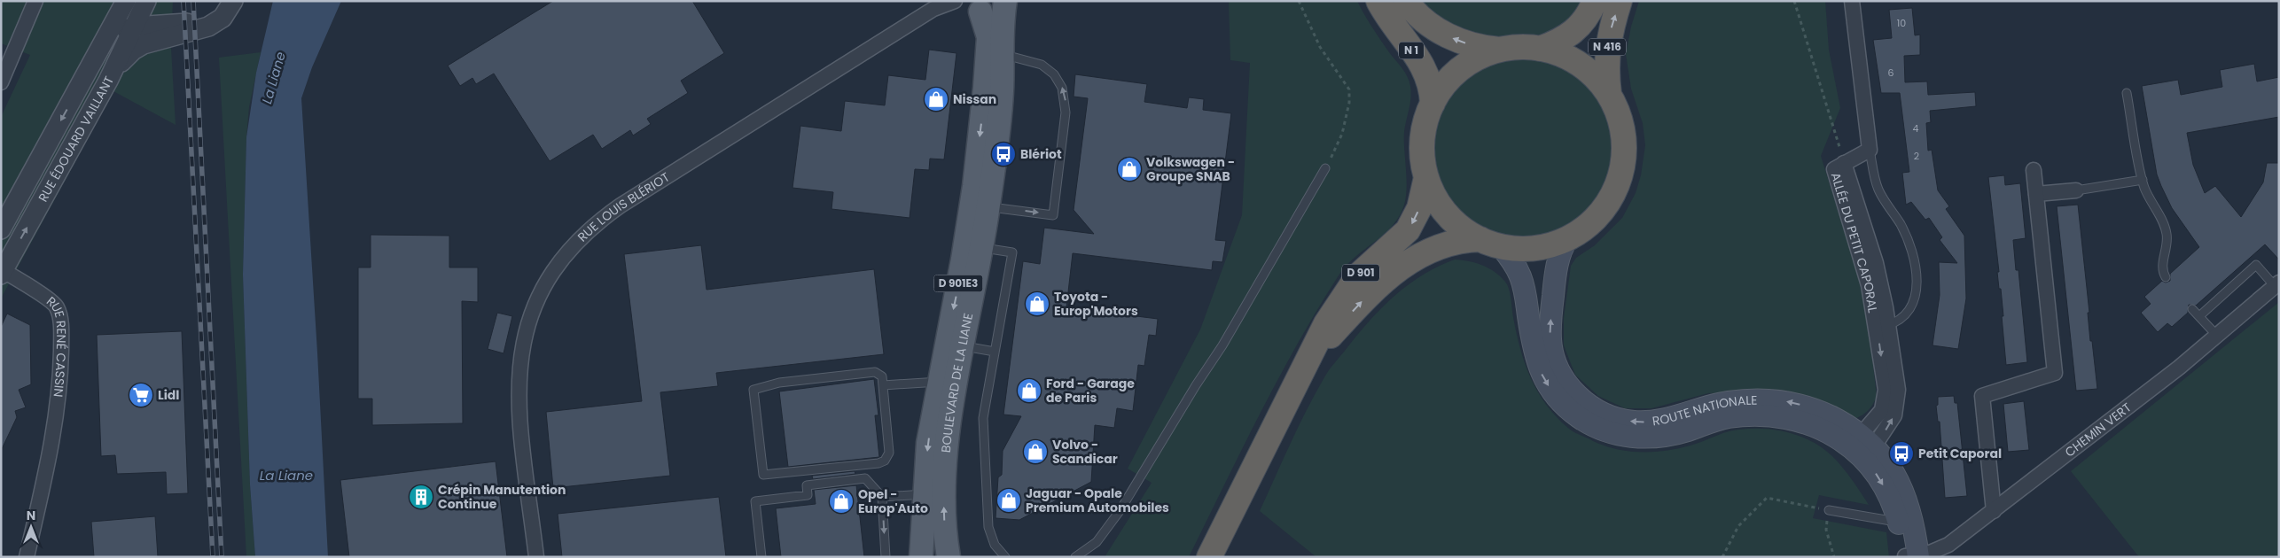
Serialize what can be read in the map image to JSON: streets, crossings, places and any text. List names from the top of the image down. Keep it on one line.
{"streets":{"highway":["N 416","N 1","D 901"],"main road":["D 901E3","BOULEVARD DE LA LIANE","ROUTE NATIONALE"],"street":["RUE ÉDOUARD VAILLANT","RUE LOUIS BLÉRIOT","ALLÉE DU PETIT CAPORAL","RUE RENÉ CASSIN","CHEMIN VERT"]},"crossings":[["RUE ÉDOUARD VAILLANT","RUE RENÉ CASSIN"],["ALLÉE DU PETIT CAPORAL","ROUTE NATIONALE"],["D 901","ROUTE NATIONALE"],["D 901E3","BOULEVARD DE LA LIANE"],["ROUTE NATIONALE","CHEMIN VERT"]],"water":["La Liane"],"places":{"shop":["Nissan","Volkswagen - Groupe SNAB","Toyota - Europ'Motors","Ford - Garage de Paris","Volvo - Scandicar","Jaguar - Opale Premium Automobiles","Opel - Europ'Auto"],"bus stop":["Blériot","Petit Caporal"],"supermarket":["Lidl"],"building":["Crépin Manutention Continue"]},"house_numbers":["10","6","4","2"],"north":"top"}
